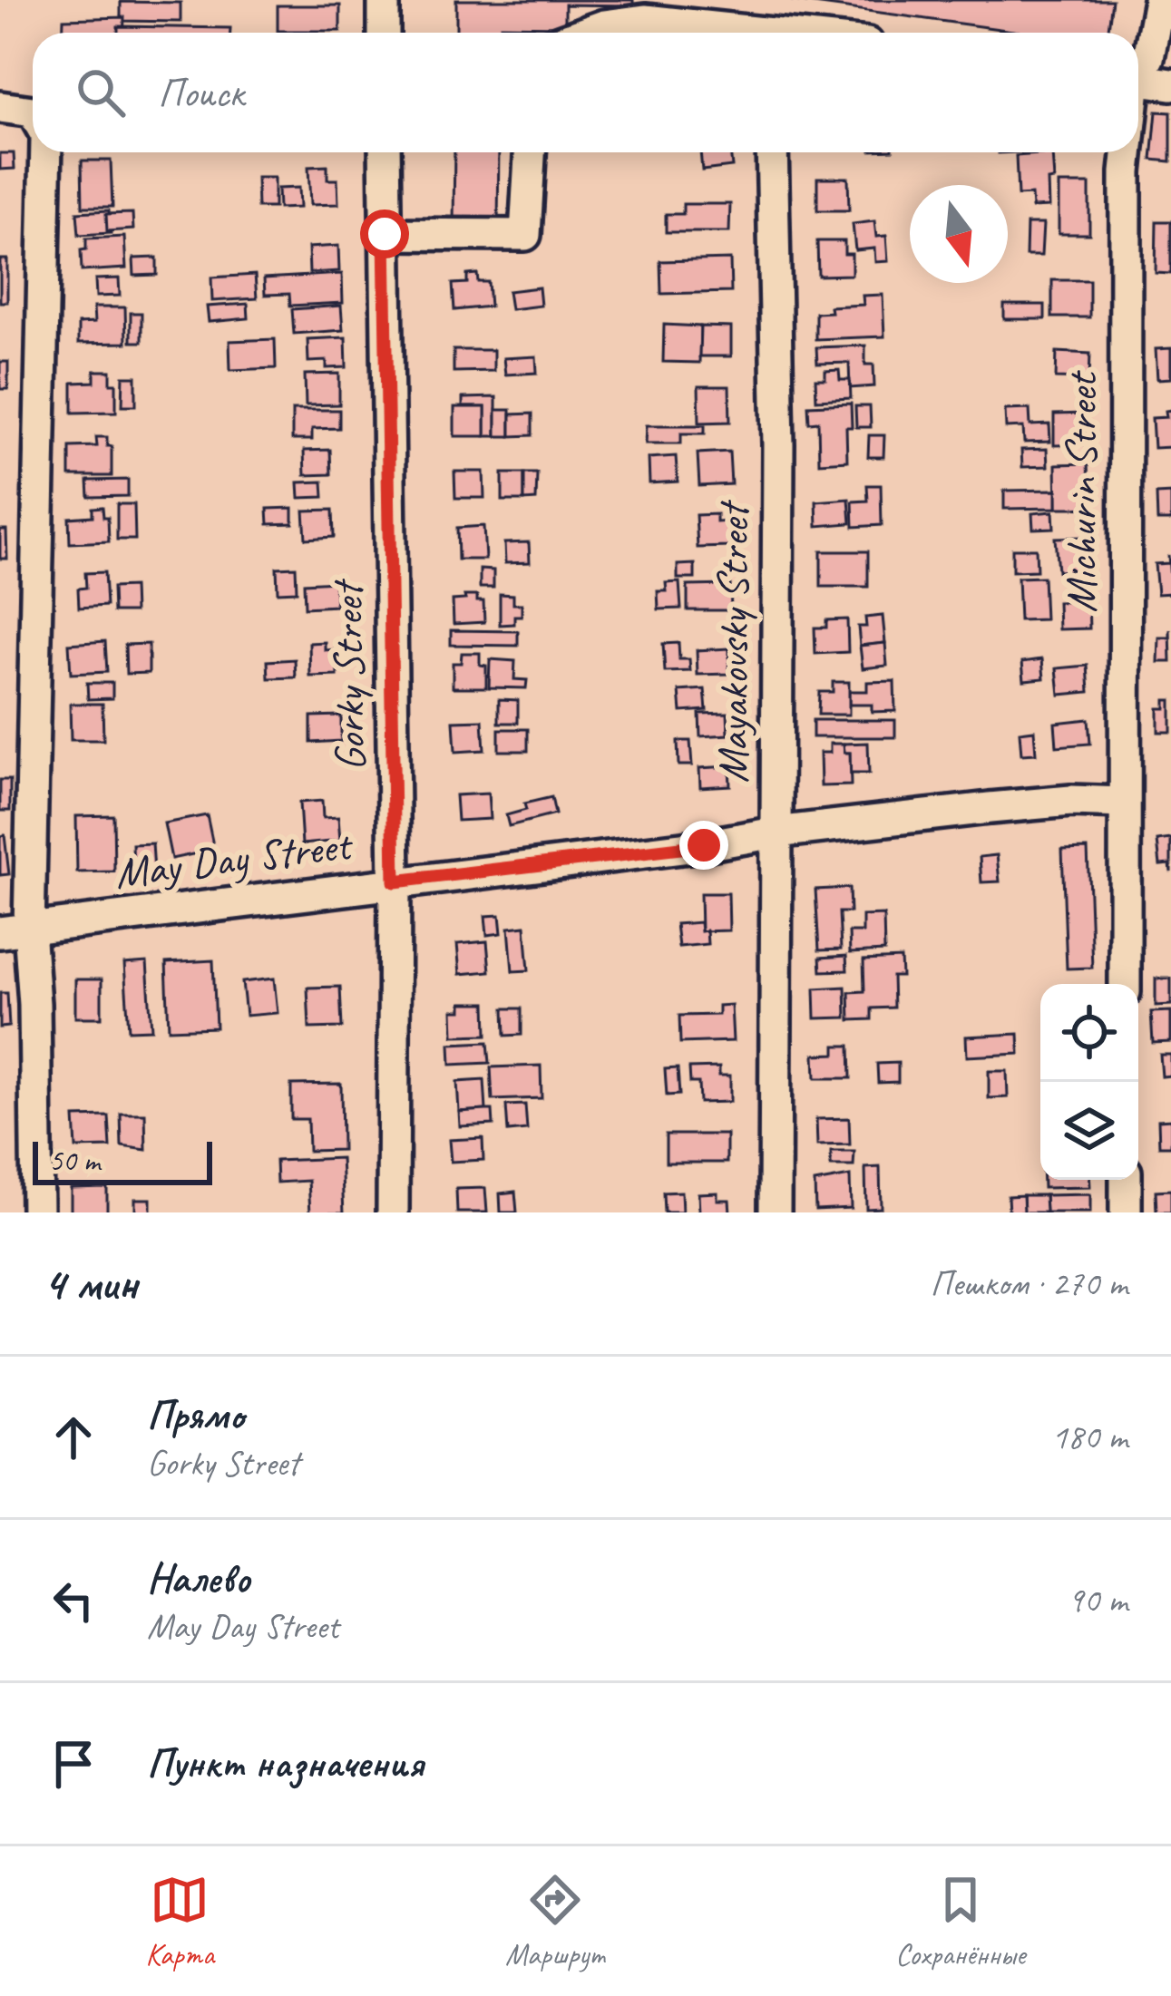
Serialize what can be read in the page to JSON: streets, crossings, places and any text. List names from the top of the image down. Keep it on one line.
{"streets":{"street":["Michurin Street","Mayakovsky Street","Gorky Street","May Day Street"]},"crossings":[["Michurin Street","May Day Street"],["Mayakovsky Street","May Day Street"],["Gorky Street","May Day Street"]],"scale_bar":"50 m","north":"bottom","page":{"search":"Поиск","scale":"50 m","heading":["4 мин","Пешком · 270 m"],"list":[["Прямо","Gorky Street","180 m"],["Налево","May Day Street","90 m"],"Пункт назначения"],"nav":["Карта","Маршрут","Сохранённые"]}}
